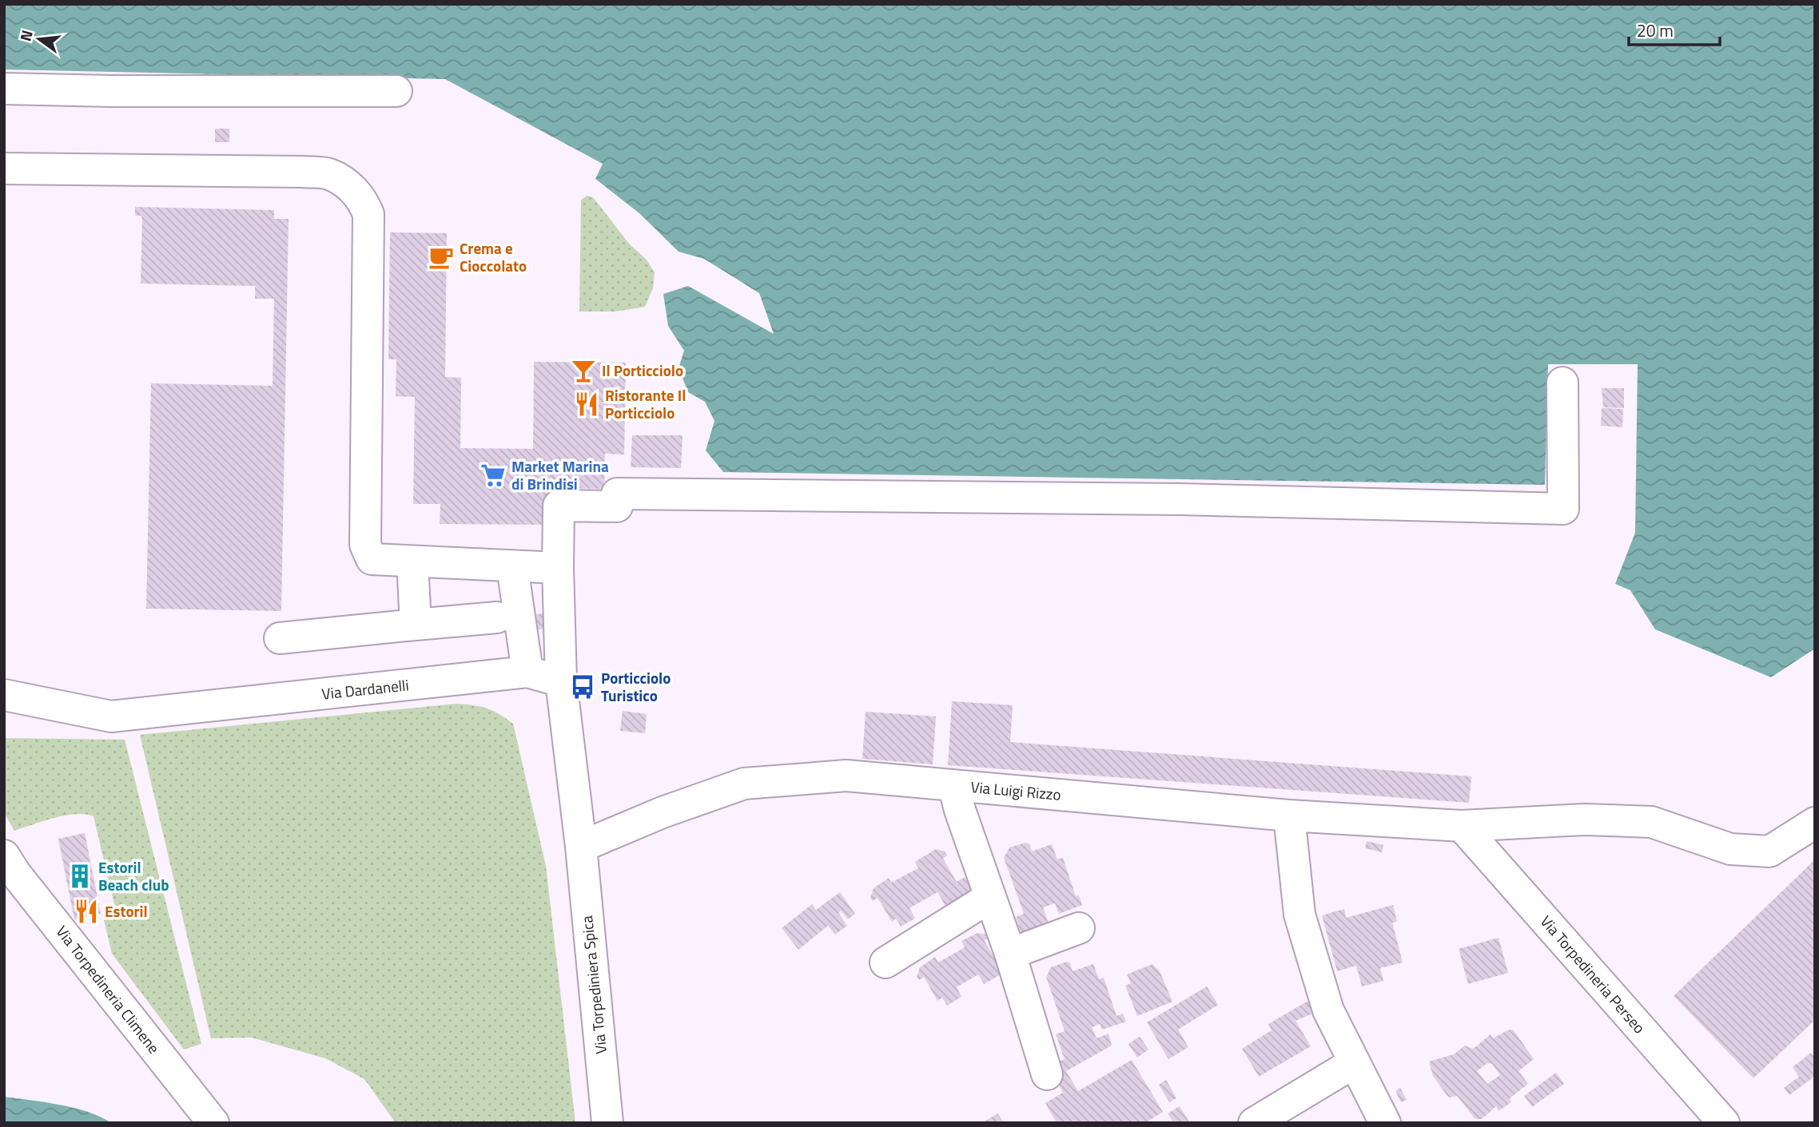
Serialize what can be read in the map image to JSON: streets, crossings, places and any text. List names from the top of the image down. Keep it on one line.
{"streets":{"street":["Via Dardanelli","Via Luigi Rizzo","Via Torpedineria Perseo","Via Torpediniera Spica","Via Torpedineria Climene"]},"crossings":[["Via Luigi Rizzo","Via Torpedineria Perseo"],["Via Luigi Rizzo","Via Torpediniera Spica"]],"places":{"cafe":["Crema e Cioccolato"],"bar":["Il Porticciolo"],"restaurant":["Ristorante Il Porticciolo","Estoril"],"supermarket":["Market Marina di Brindisi"],"bus stop":["Porticciolo Turistico"],"building":["Estoril Beach club"]},"scale_bar":"20 m","north":"left"}
